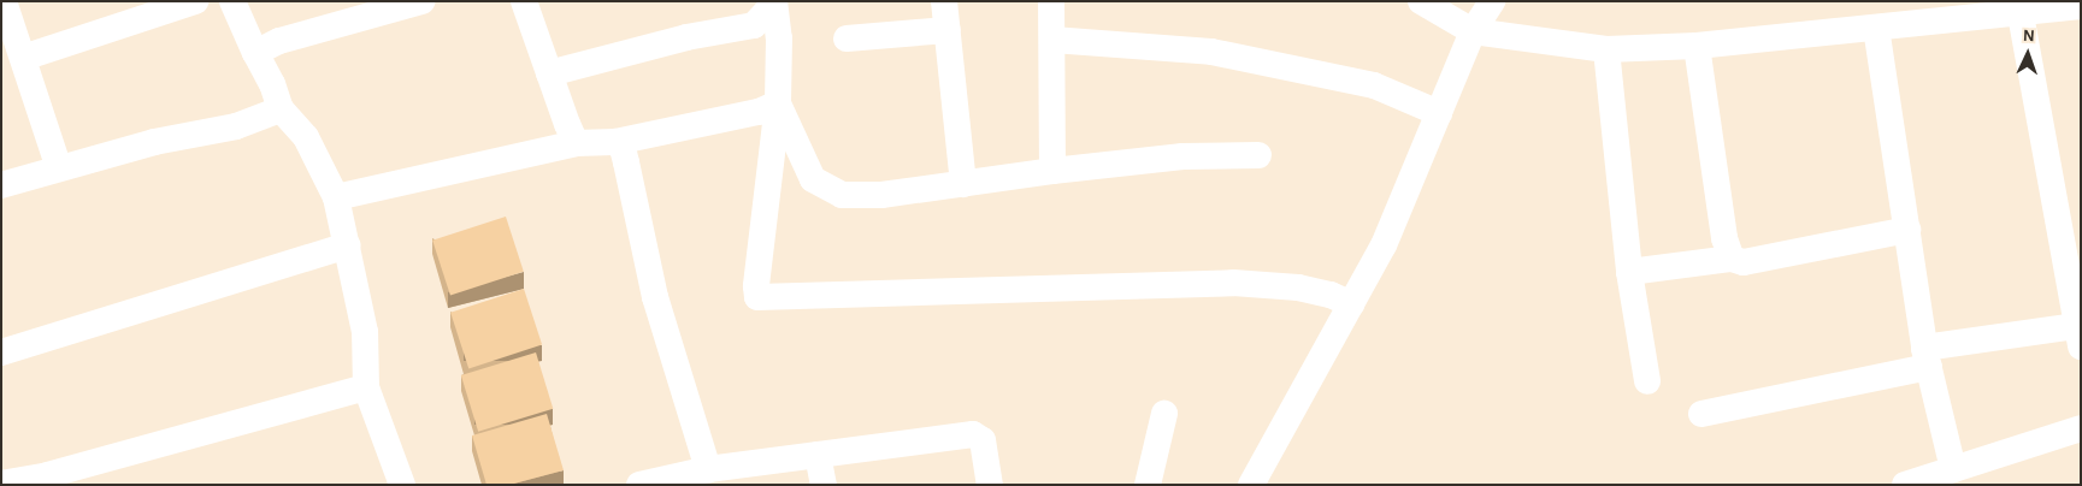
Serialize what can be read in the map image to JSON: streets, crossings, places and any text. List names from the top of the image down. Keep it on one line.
{"north":"top"}
